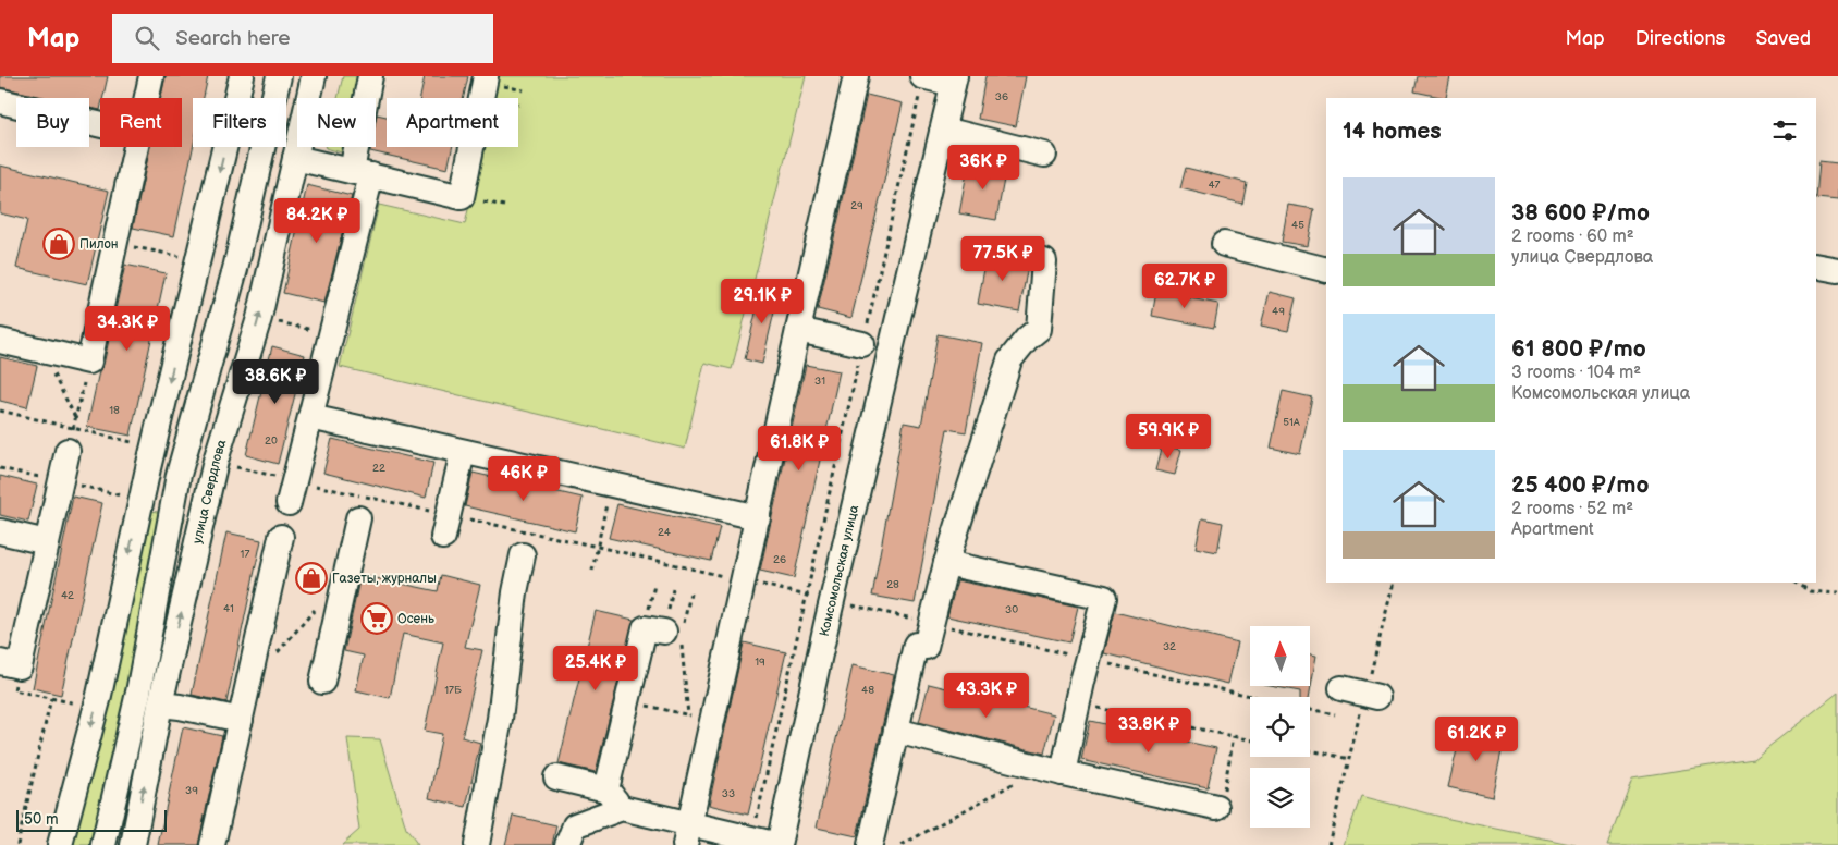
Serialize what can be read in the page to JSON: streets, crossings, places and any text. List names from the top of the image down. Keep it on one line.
{"streets":{"street":["улица Свердлова","Комсомольская улица"]},"places":{"shop":["Пилон","Газеты, журналы"],"supermarket":["Осень"]},"house_numbers":["36","47","29","45","49","31","18","51А","20","22","24","17","26","28","42","41","30","32","19","17Б","48","39","33"],"scale_bar":"50 m","north":"top","page":{"header":"Map","search":"Search here","nav":["Map","Directions","Saved"],"chip":["Buy","Rent","Filters","New","Apartment"],"heading":"14 homes","price":["36K ₽","84.2K ₽","77.5K ₽","62.7K ₽","29.1K ₽","34.3K ₽","38.6K ₽","59.9K ₽","61.8K ₽","46K ₽","25.4K ₽","43.3K ₽","33.8K ₽","61.2K ₽"],"list":[{"name":"38 600 ₽/mo","note":"2 rooms · 60 m² · улица Свердлова"},{"name":"61 800 ₽/mo","note":"3 rooms · 104 m² · Комсомольская улица"},{"name":"25 400 ₽/mo","note":"2 rooms · 52 m² · Apartment"}],"scale":"50 m"}}
